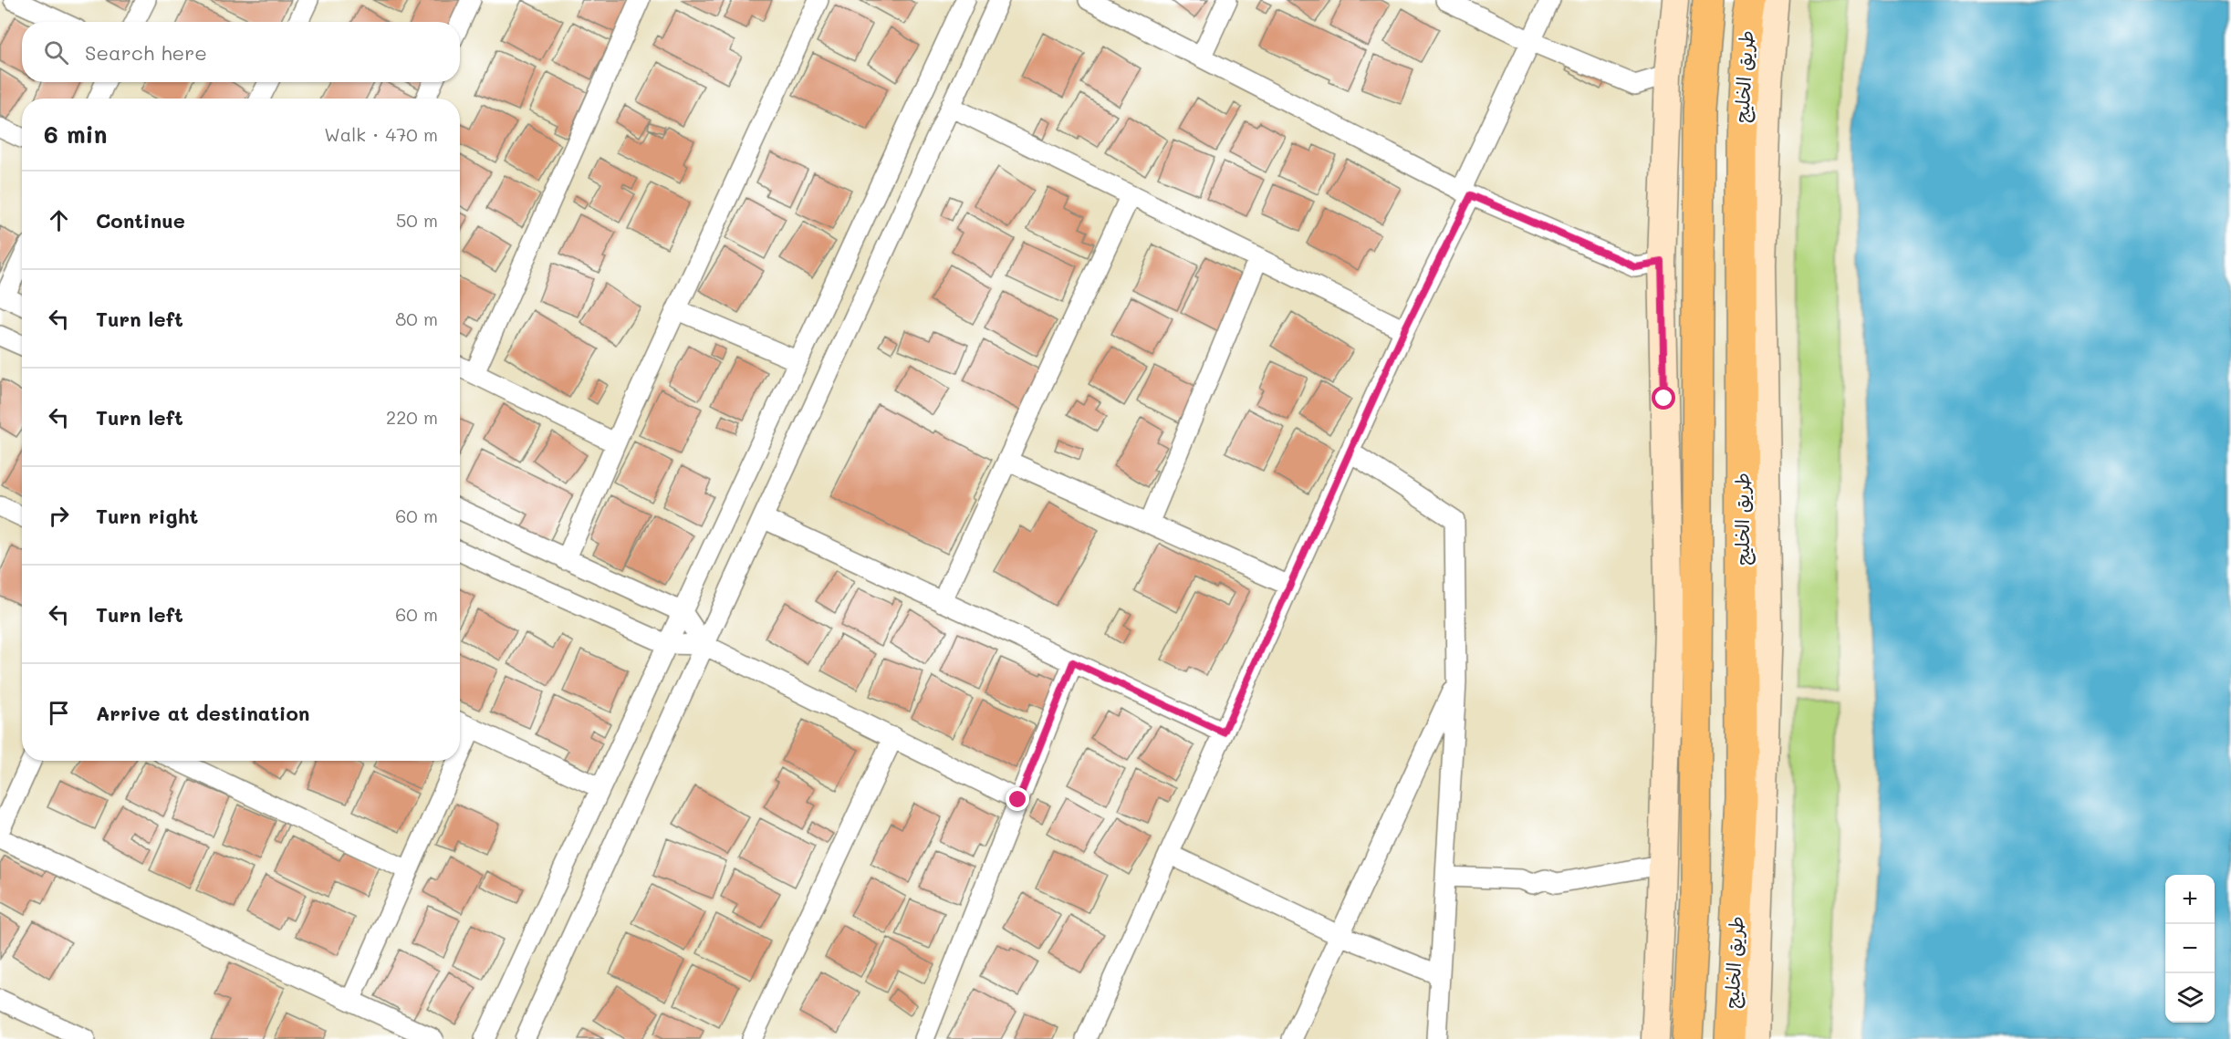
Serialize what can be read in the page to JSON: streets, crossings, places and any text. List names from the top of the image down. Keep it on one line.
{"streets":{"main road":["طريق الخليج"]},"page":{"search":"Search here","heading":["6 min","Walk · 470 m"],"list":[["Continue","50 m"],["Turn left","80 m"],["Turn left","220 m"],["Turn right","60 m"],["Turn left","60 m"],"Arrive at destination"],"map_buttons":["+","−"]}}
